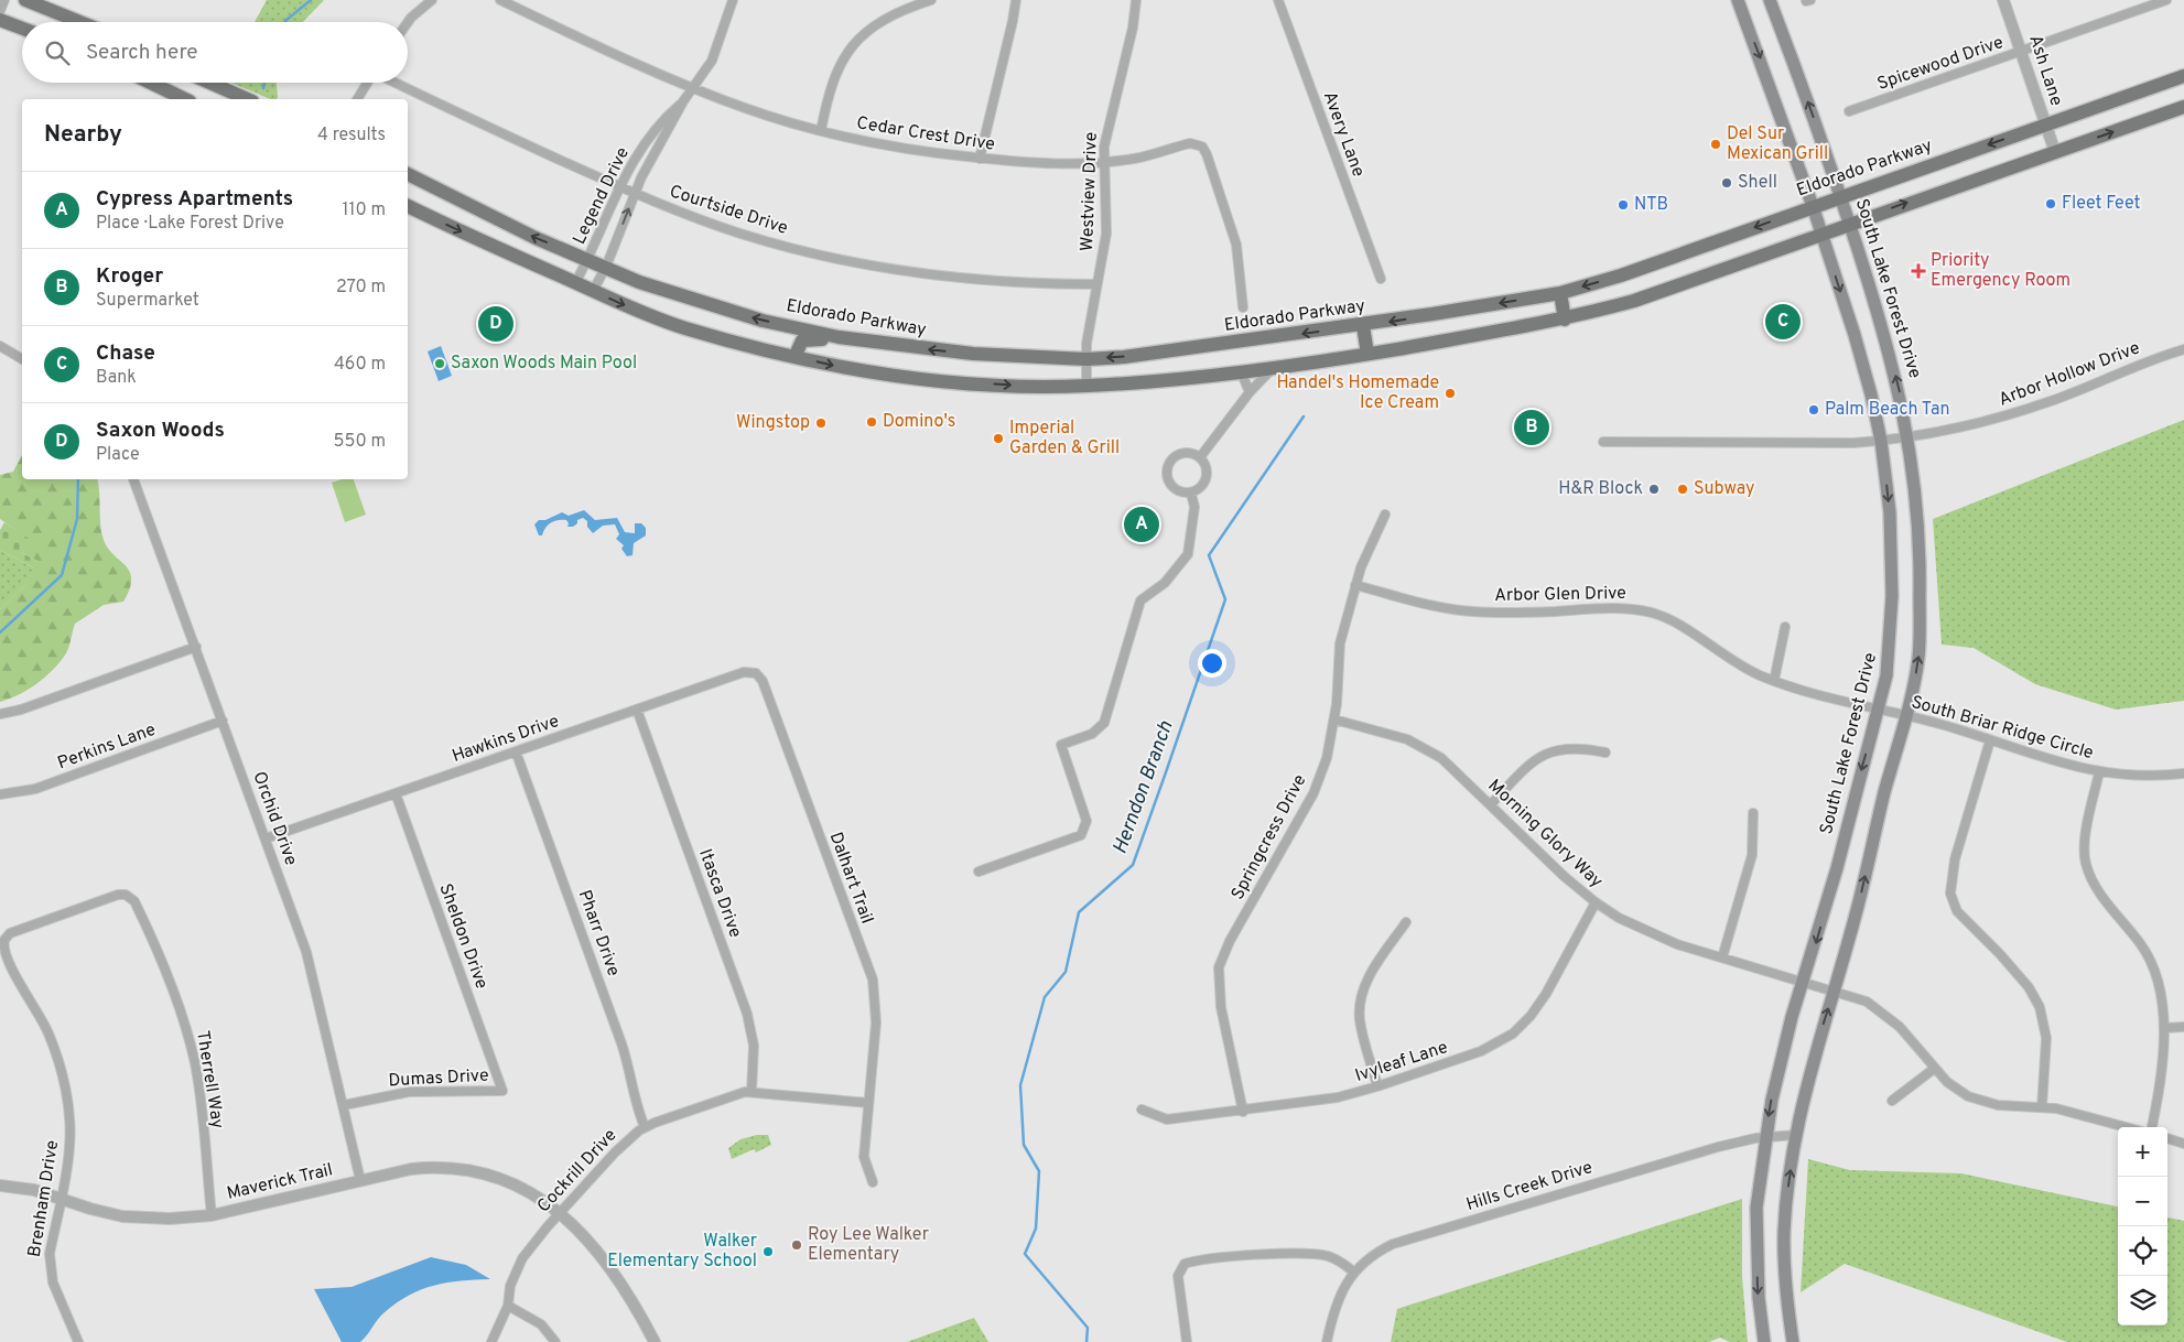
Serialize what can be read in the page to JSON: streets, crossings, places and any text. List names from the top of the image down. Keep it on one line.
{"streets":{"main road":["Eldorado Parkway","South Lake Forest Drive"],"street":["Spicewood Drive","Ash Lane","Cedar Crest Drive","Avery Lane","Westview Drive","Legend Drive","Courtside Drive","Arbor Hollow Drive","Arbor Glen Drive","South Briar Ridge Circle","Hawkins Drive","Perkins Lane","Orchid Drive","Morning Glory Way","Springcress Drive","Dalhart Trail","Itasca Drive","Pharr Drive","Sheldon Drive","Ivyleaf Lane","Dumas Drive","Therrell Way","Cockrill Drive","Maverick Trail","Hills Creek Drive","Brenham Drive"]},"crossings":[["Spicewood Drive","Ash Lane"],["Ash Lane","Eldorado Parkway"],["Cedar Crest Drive","Westview Drive"],["Cedar Crest Drive","Legend Drive"],["Eldorado Parkway","Westview Drive"],["Eldorado Parkway","Legend Drive"],["Eldorado Parkway","South Lake Forest Drive"],["Westview Drive","Courtside Drive"],["Legend Drive","Courtside Drive"],["South Lake Forest Drive","Arbor Hollow Drive"],["South Lake Forest Drive","Arbor Glen Drive"],["South Lake Forest Drive","South Briar Ridge Circle"],["South Lake Forest Drive","Morning Glory Way"],["South Lake Forest Drive","Hills Creek Drive"],["Arbor Glen Drive","South Briar Ridge Circle"],["Arbor Glen Drive","Springcress Drive"],["Hawkins Drive","Orchid Drive"],["Hawkins Drive","Dalhart Trail"],["Hawkins Drive","Itasca Drive"],["Hawkins Drive","Pharr Drive"],["Hawkins Drive","Sheldon Drive"],["Perkins Lane","Orchid Drive"],["Orchid Drive","Dumas Drive"],["Orchid Drive","Maverick Trail"],["Morning Glory Way","Springcress Drive"],["Morning Glory Way","Ivyleaf Lane"],["Springcress Drive","Ivyleaf Lane"],["Dalhart Trail","Cockrill Drive"],["Itasca Drive","Cockrill Drive"],["Pharr Drive","Cockrill Drive"],["Sheldon Drive","Dumas Drive"],["Therrell Way","Maverick Trail"],["Therrell Way","Brenham Drive"],["Cockrill Drive","Maverick Trail"],["Maverick Trail","Brenham Drive"]],"water":["Herndon Branch"],"places":{"other":["Del Sur Mexican Grill","Shell","Fleet Feet","NTB","Saxon Woods Main Pool","Handel's Homemade Ice Cream","Palm Beach Tan","Domino's","Wingstop","Imperial Garden & Grill","H&R Block","Subway","Roy Lee Walker Elementary","Walker Elementary School"],"health":["Priority Emergency Room"]},"page":{"search":"Search here","heading":["Nearby","4 results"],"list":[{"mark":"A","name":"Cypress Apartments","note":"Place · Lake Forest Drive","value":"110 m"},{"mark":"B","name":"Kroger","note":"Supermarket","value":"270 m"},{"mark":"C","name":"Chase","note":"Bank","value":"460 m"},{"mark":"D","name":"Saxon Woods","note":"Place","value":"550 m"}],"pins":["C","D","B","A"],"map_buttons":["+","−"]}}
